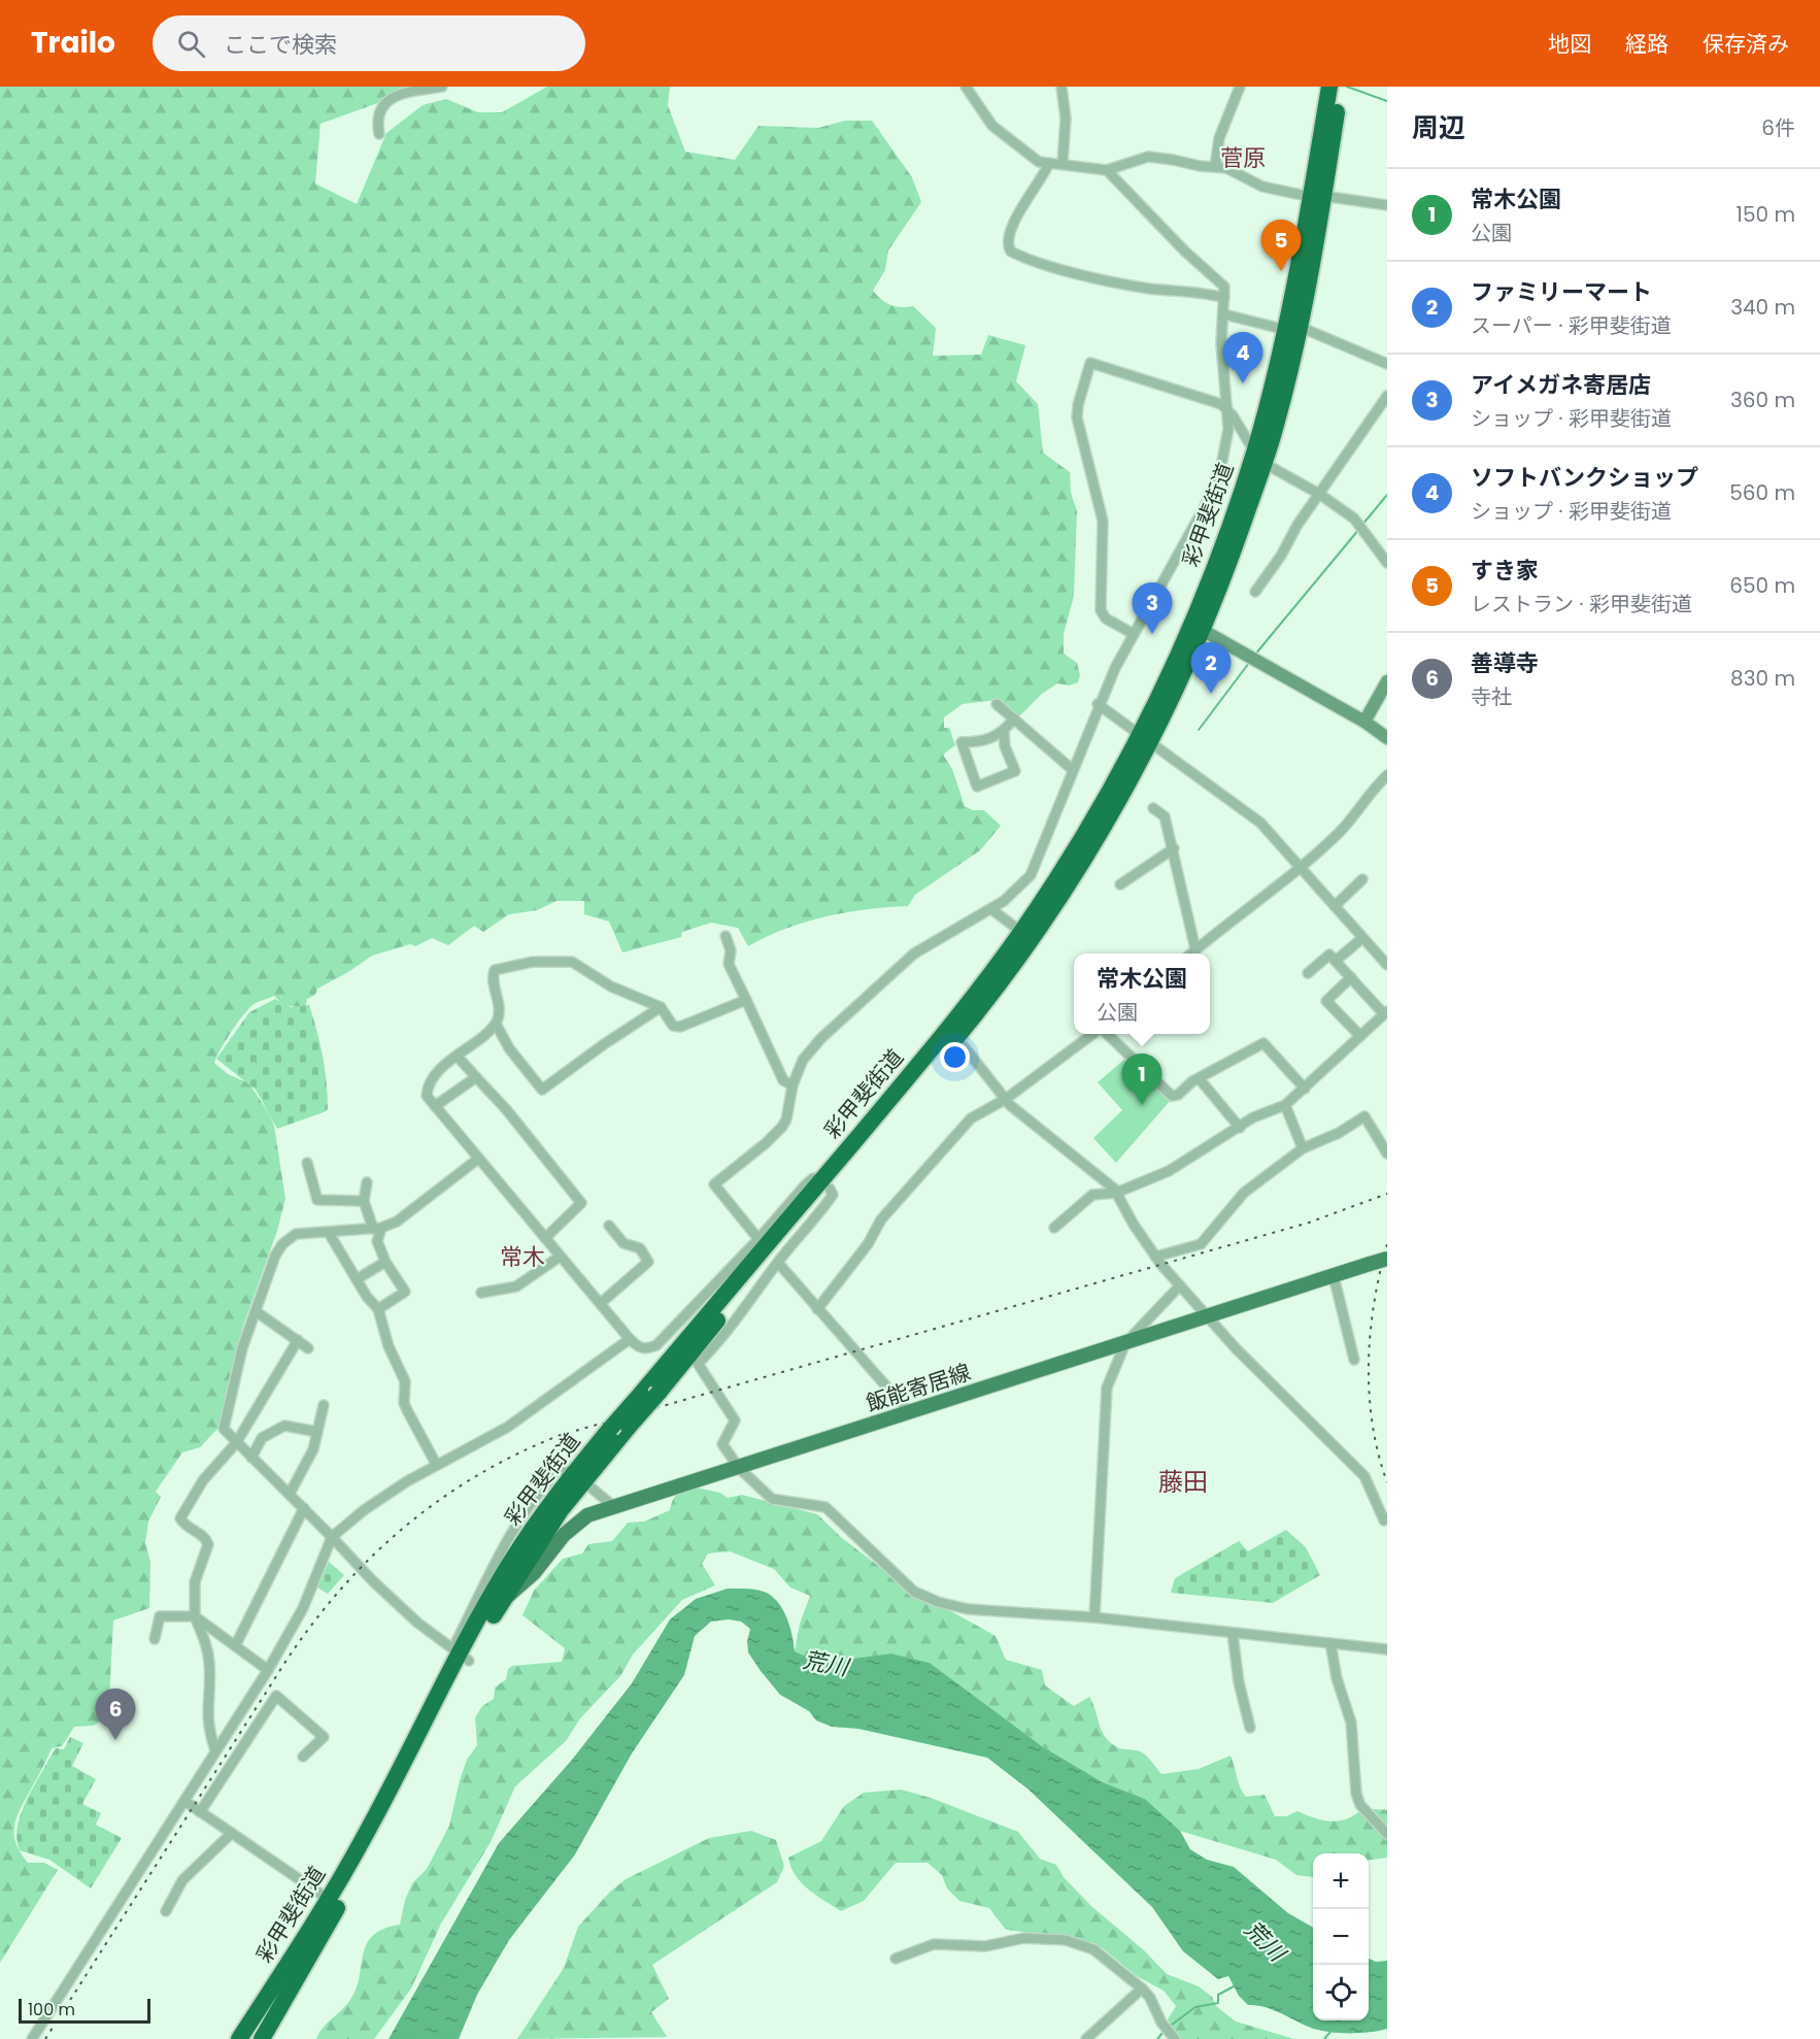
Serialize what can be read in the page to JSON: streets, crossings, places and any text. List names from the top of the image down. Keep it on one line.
{"streets":{"highway":["彩甲斐街道"],"main road":["飯能寄居線"]},"crossings":[["彩甲斐街道","飯能寄居線"]],"districts":["菅原","常木","藤田"],"water":["荒川"],"scale_bar":"100 m","page":{"header":"Trailo","search":"ここで検索","nav":["地図","経路","保存済み"],"heading":["周辺","6件"],"list":[{"mark":"1","name":"常木公園","note":"公園","value":"150 m"},{"mark":"2","name":"ファミリーマート","note":"スーパー · 彩甲斐街道","value":"340 m"},{"mark":"3","name":"アイメガネ寄居店","note":"ショップ · 彩甲斐街道","value":"360 m"},{"mark":"4","name":"ソフトバンクショップ","note":"ショップ · 彩甲斐街道","value":"560 m"},{"mark":"5","name":"すき家","note":"レストラン · 彩甲斐街道","value":"650 m"},{"mark":"6","name":"善導寺","note":"寺社","value":"830 m"}],"pins":["5","4","3","2","1","6"],"popup":["常木公園","公園"],"map_buttons":["+","−"],"scale":"100 m"}}
